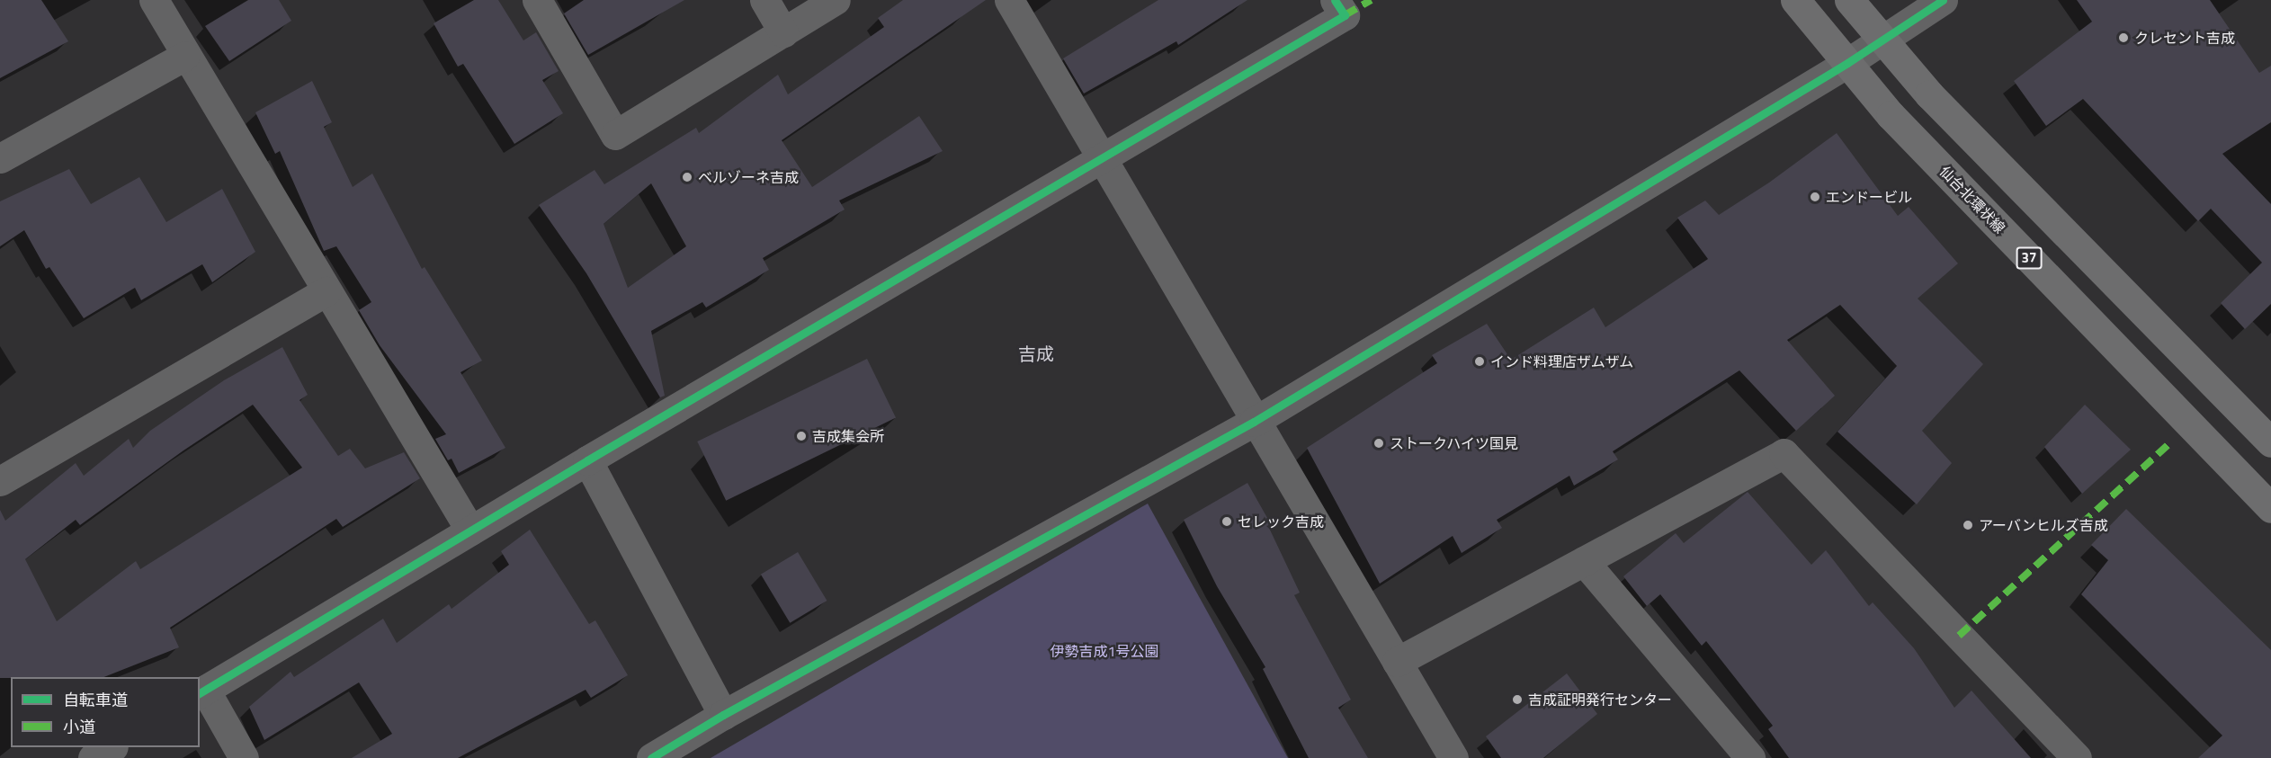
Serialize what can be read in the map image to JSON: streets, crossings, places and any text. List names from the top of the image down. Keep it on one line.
{"streets":{"main road":["仙台北環状線","37"]},"districts":["吉成"],"parks":["伊勢吉成1号公園"],"places":["クレセント吉成","ベルゾーネ吉成","エンドービル","インド料理店ザムザム","吉成集会所","ストークハイツ国見","セレック吉成","アーバンヒルズ吉成","吉成証明発行センター"],"legend":["自転車道","小道"]}
